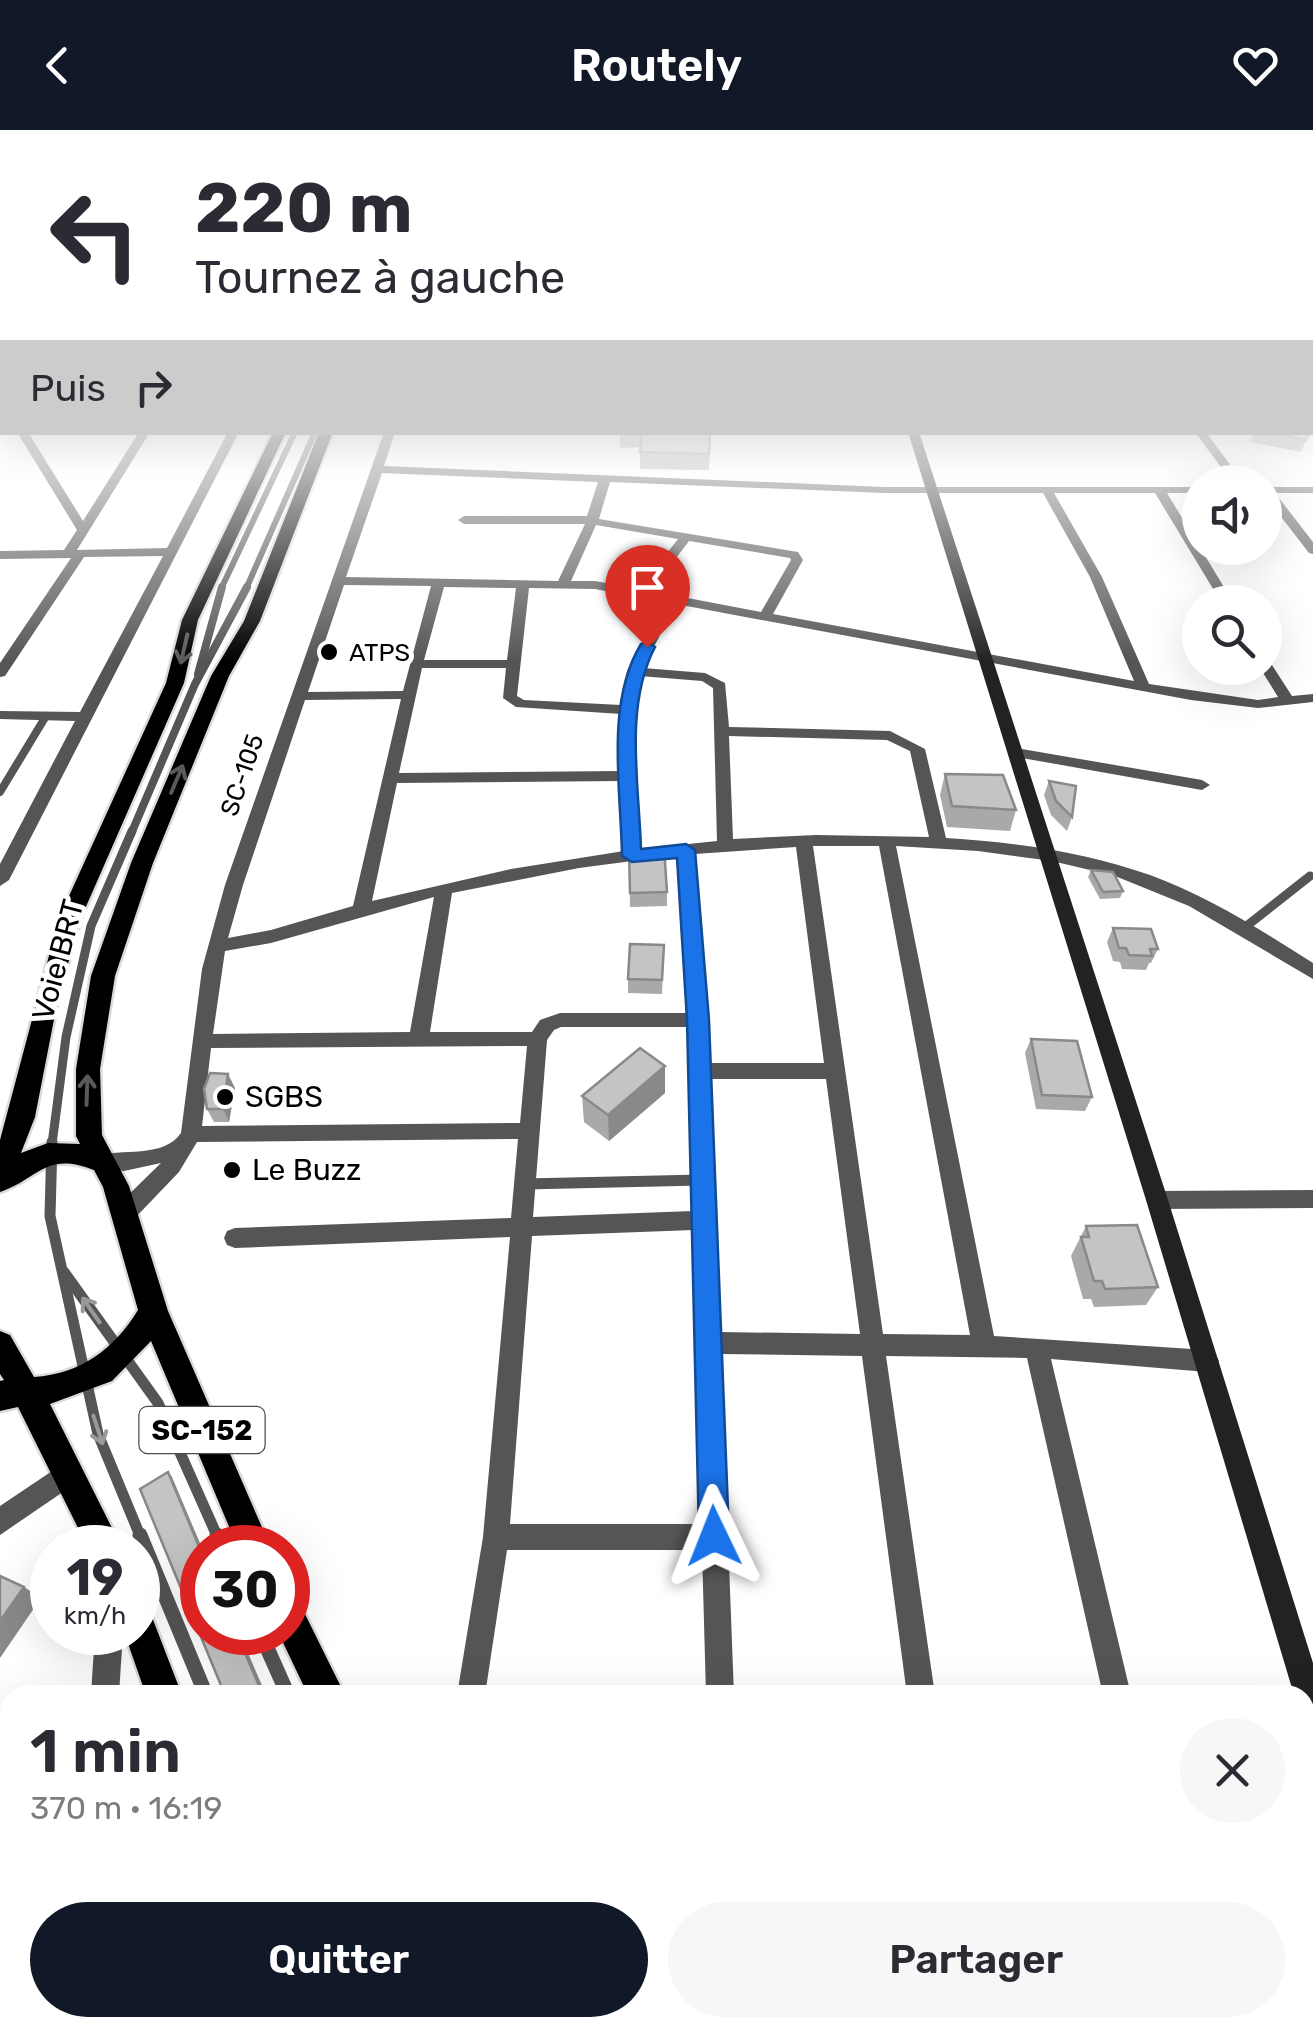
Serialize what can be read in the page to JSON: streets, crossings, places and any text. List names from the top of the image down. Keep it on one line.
{"streets":{"main road":["SC-152"],"street":["SC-105"],"lane":["Voie BRT"]},"places":["ATPS","SGBS","Le Buzz"],"page":{"header":"Routely","turn":["220 m","Tournez à gauche"],"then":"Puis","speed":"19 km/h","limit":"30","heading":["1 min","370 m · 16:19"],"buttons":["Quitter","Partager"]}}
